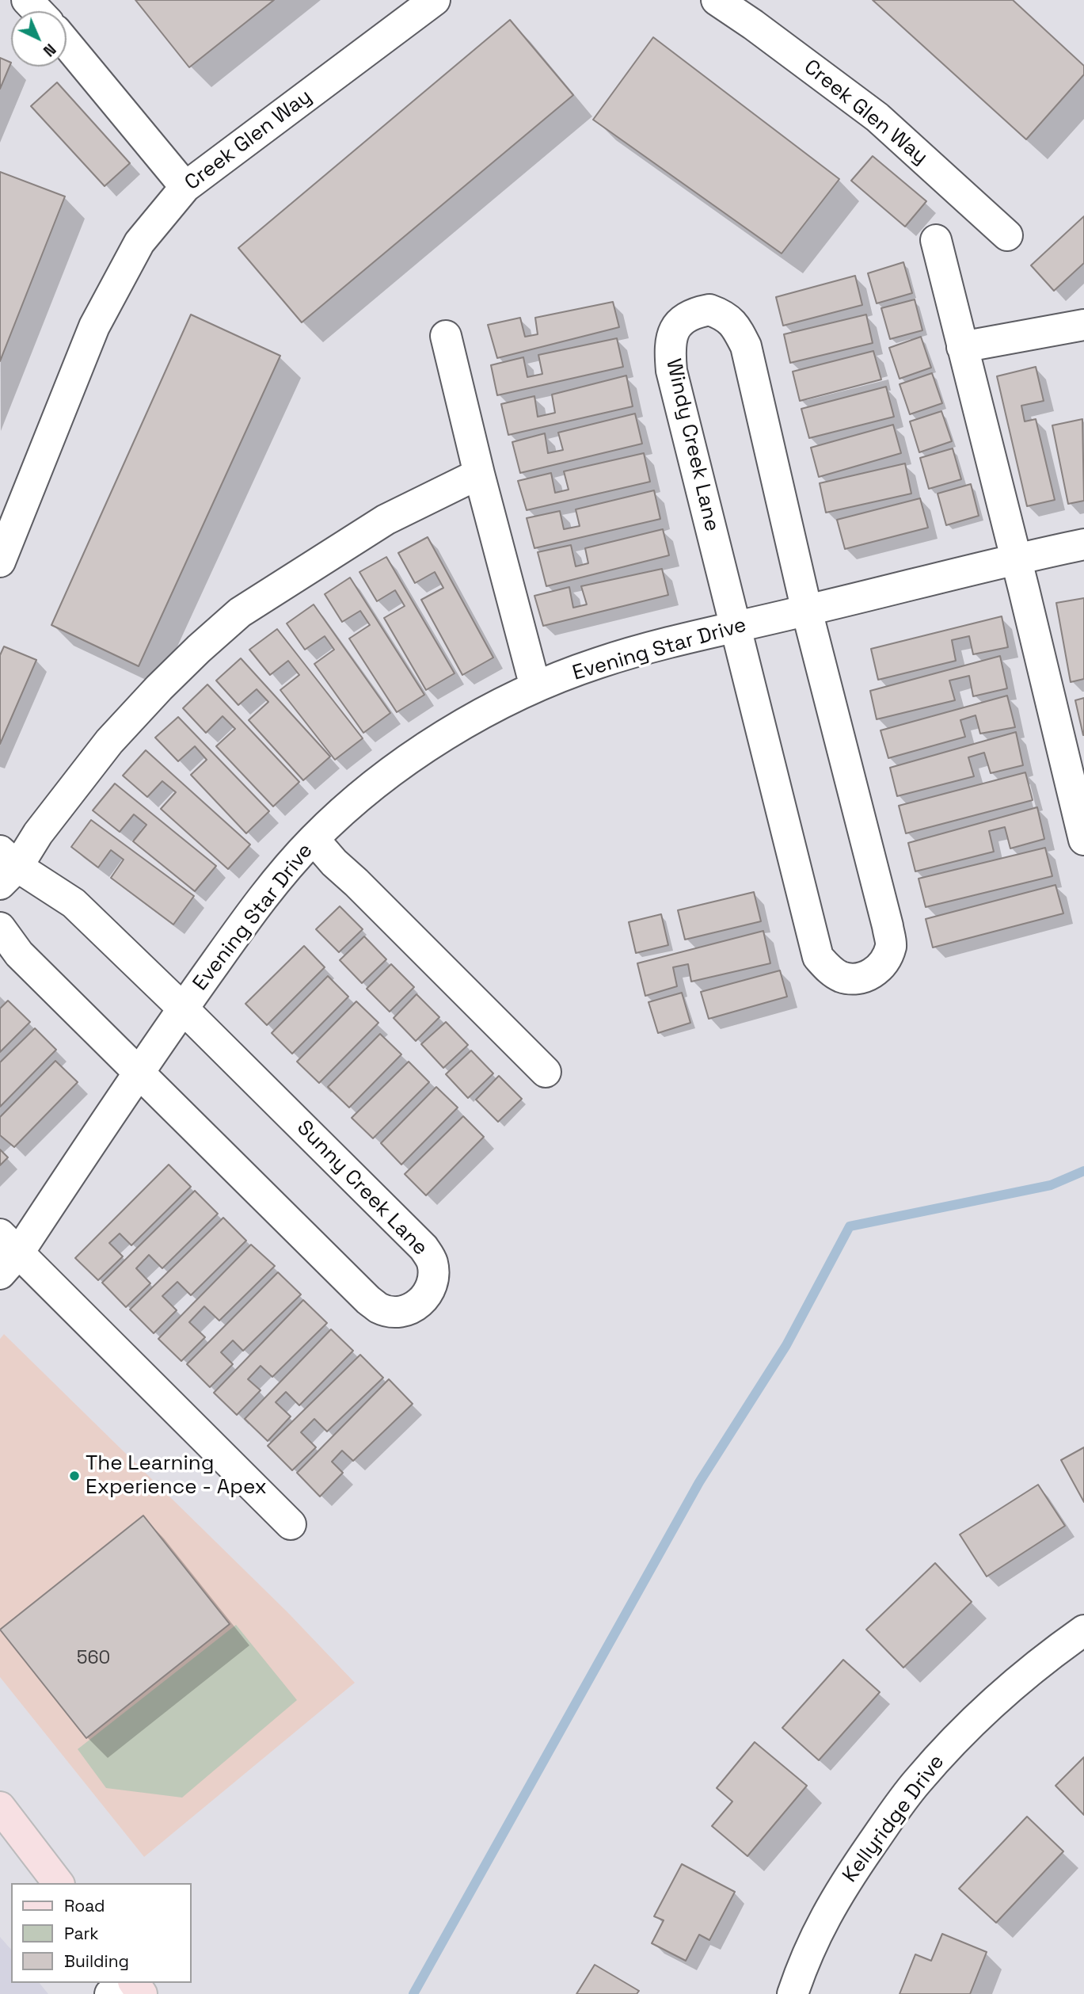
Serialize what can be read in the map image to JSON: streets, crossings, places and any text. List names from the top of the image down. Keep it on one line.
{"streets":{"street":["Creek Glen Way","Windy Creek Lane","Evening Star Drive","Sunny Creek Lane","Kellyridge Drive"]},"crossings":[["Windy Creek Lane","Evening Star Drive"],["Evening Star Drive","Sunny Creek Lane"]],"places":["The Learning Experience - Apex"],"house_numbers":["560"],"legend":["Road","Park","Building"],"north":"bottom right"}
